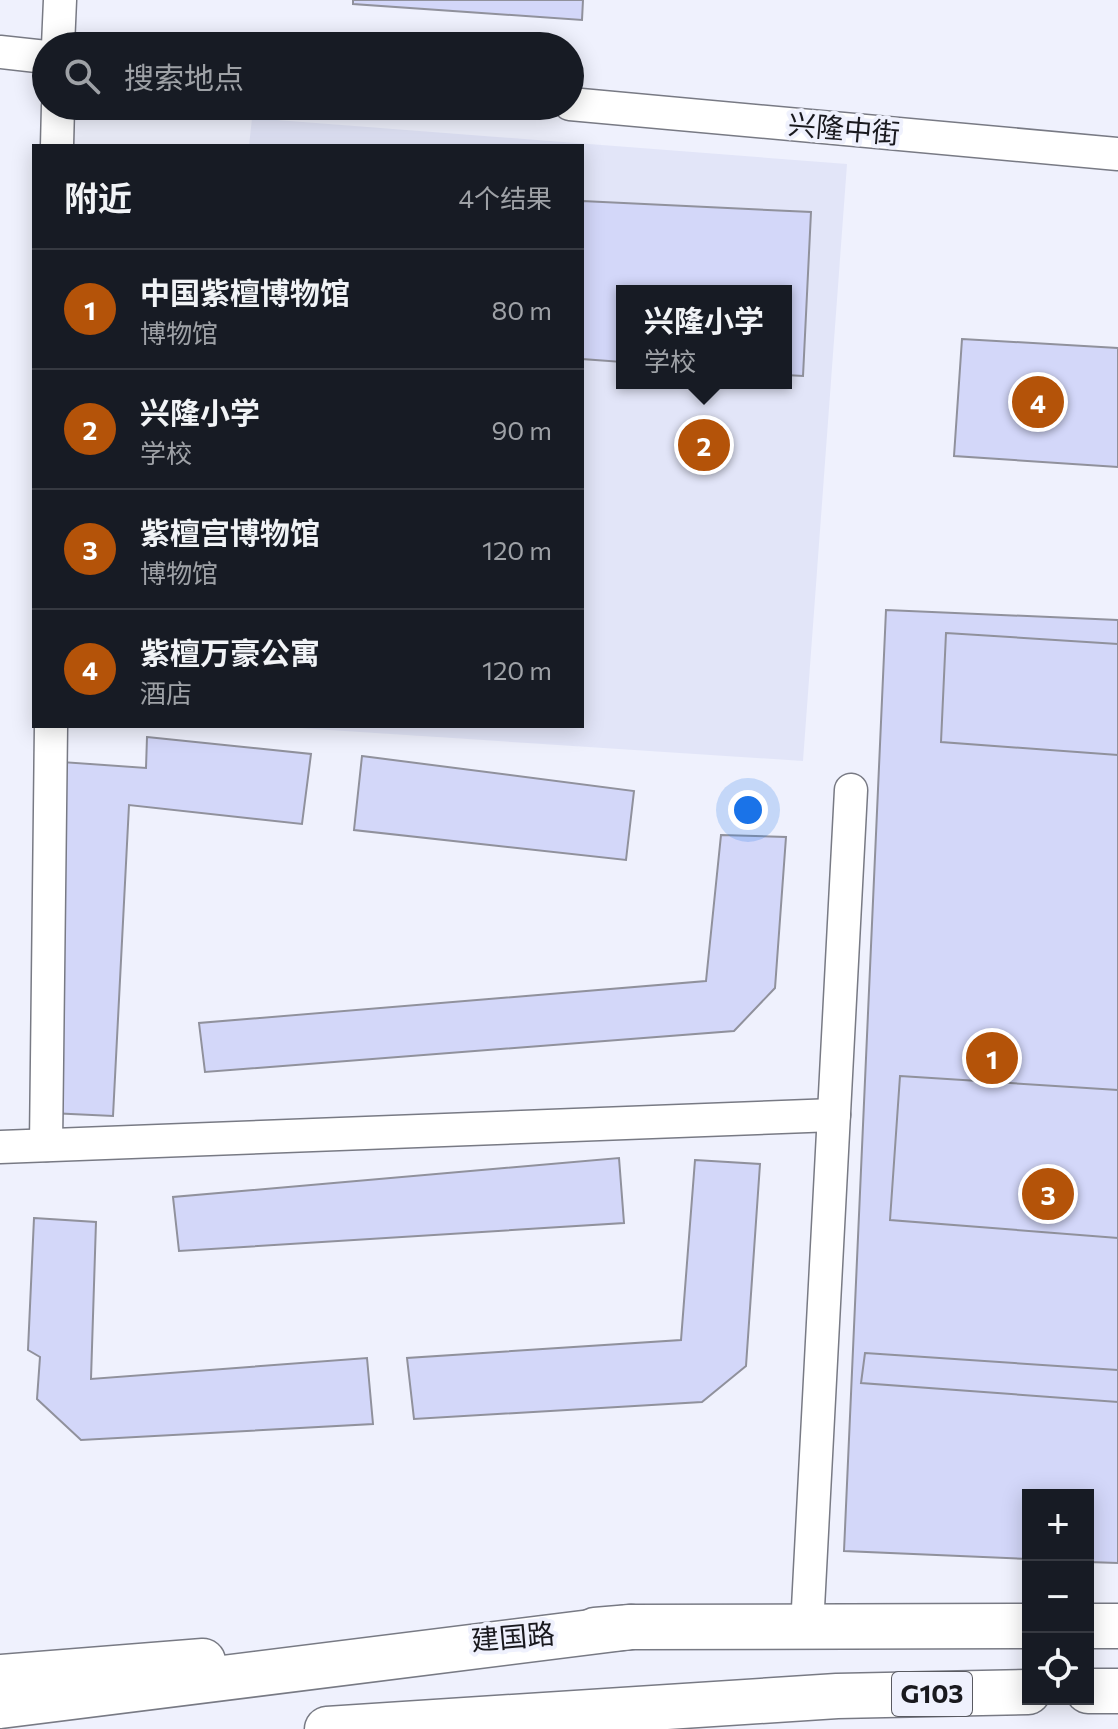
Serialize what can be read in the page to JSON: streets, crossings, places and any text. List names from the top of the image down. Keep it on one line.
{"streets":{"main road":["建国路","G103"],"street":["兴隆中街"]},"page":{"search":"搜索地点","heading":["附近","4个结果"],"list":[{"mark":"1","name":"中国紫檀博物馆","note":"博物馆","value":"80 m"},{"mark":"2","name":"兴隆小学","note":"学校","value":"90 m"},{"mark":"3","name":"紫檀宫博物馆","note":"博物馆","value":"120 m"},{"mark":"4","name":"紫檀万豪公寓","note":"酒店","value":"120 m"}],"popup":["兴隆小学","学校"],"pins":["4","2","1","3"],"map_buttons":["+","−"]}}
